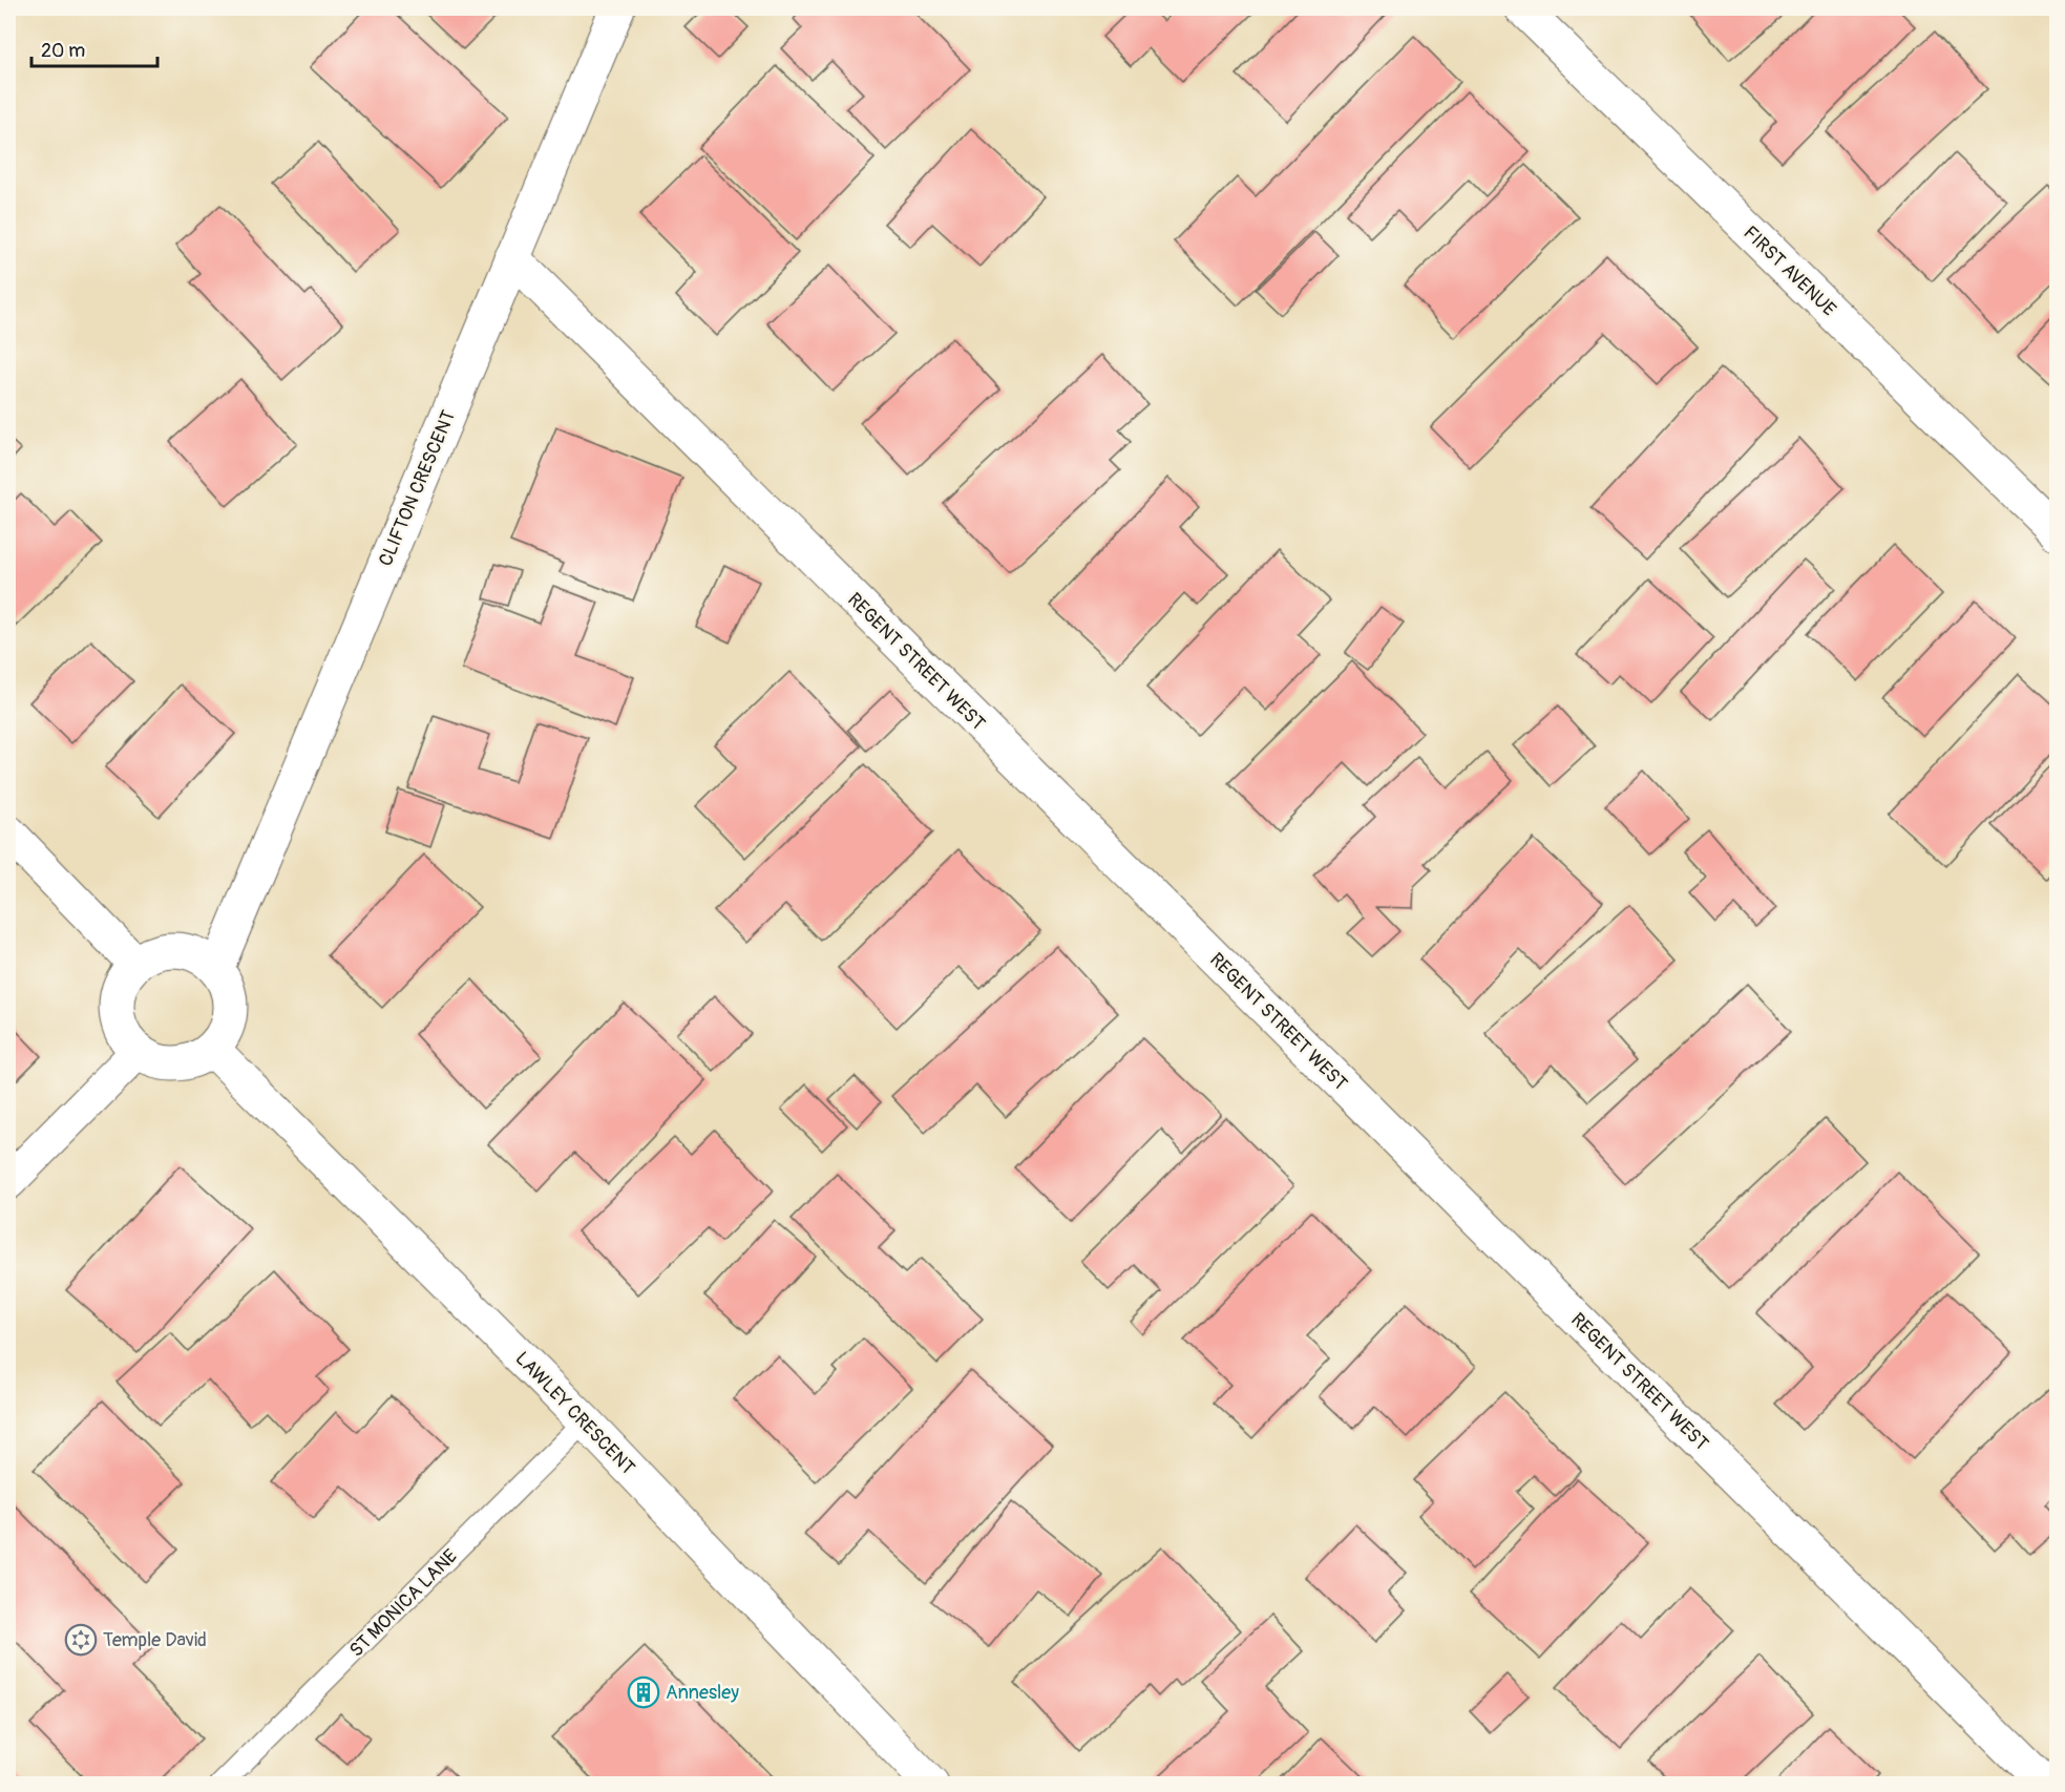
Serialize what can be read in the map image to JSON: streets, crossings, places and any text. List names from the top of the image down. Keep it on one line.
{"streets":{"street":["FIRST AVENUE","CLIFTON CRESCENT","REGENT STREET WEST","LAWLEY CRESCENT"],"lane":["ST MONICA LANE"]},"crossings":[["CLIFTON CRESCENT","REGENT STREET WEST"],["CLIFTON CRESCENT","LAWLEY CRESCENT"],["LAWLEY CRESCENT","ST MONICA LANE"]],"places":{"synagogue":["Temple David"],"building":["Annesley"]},"scale_bar":"20 m"}
